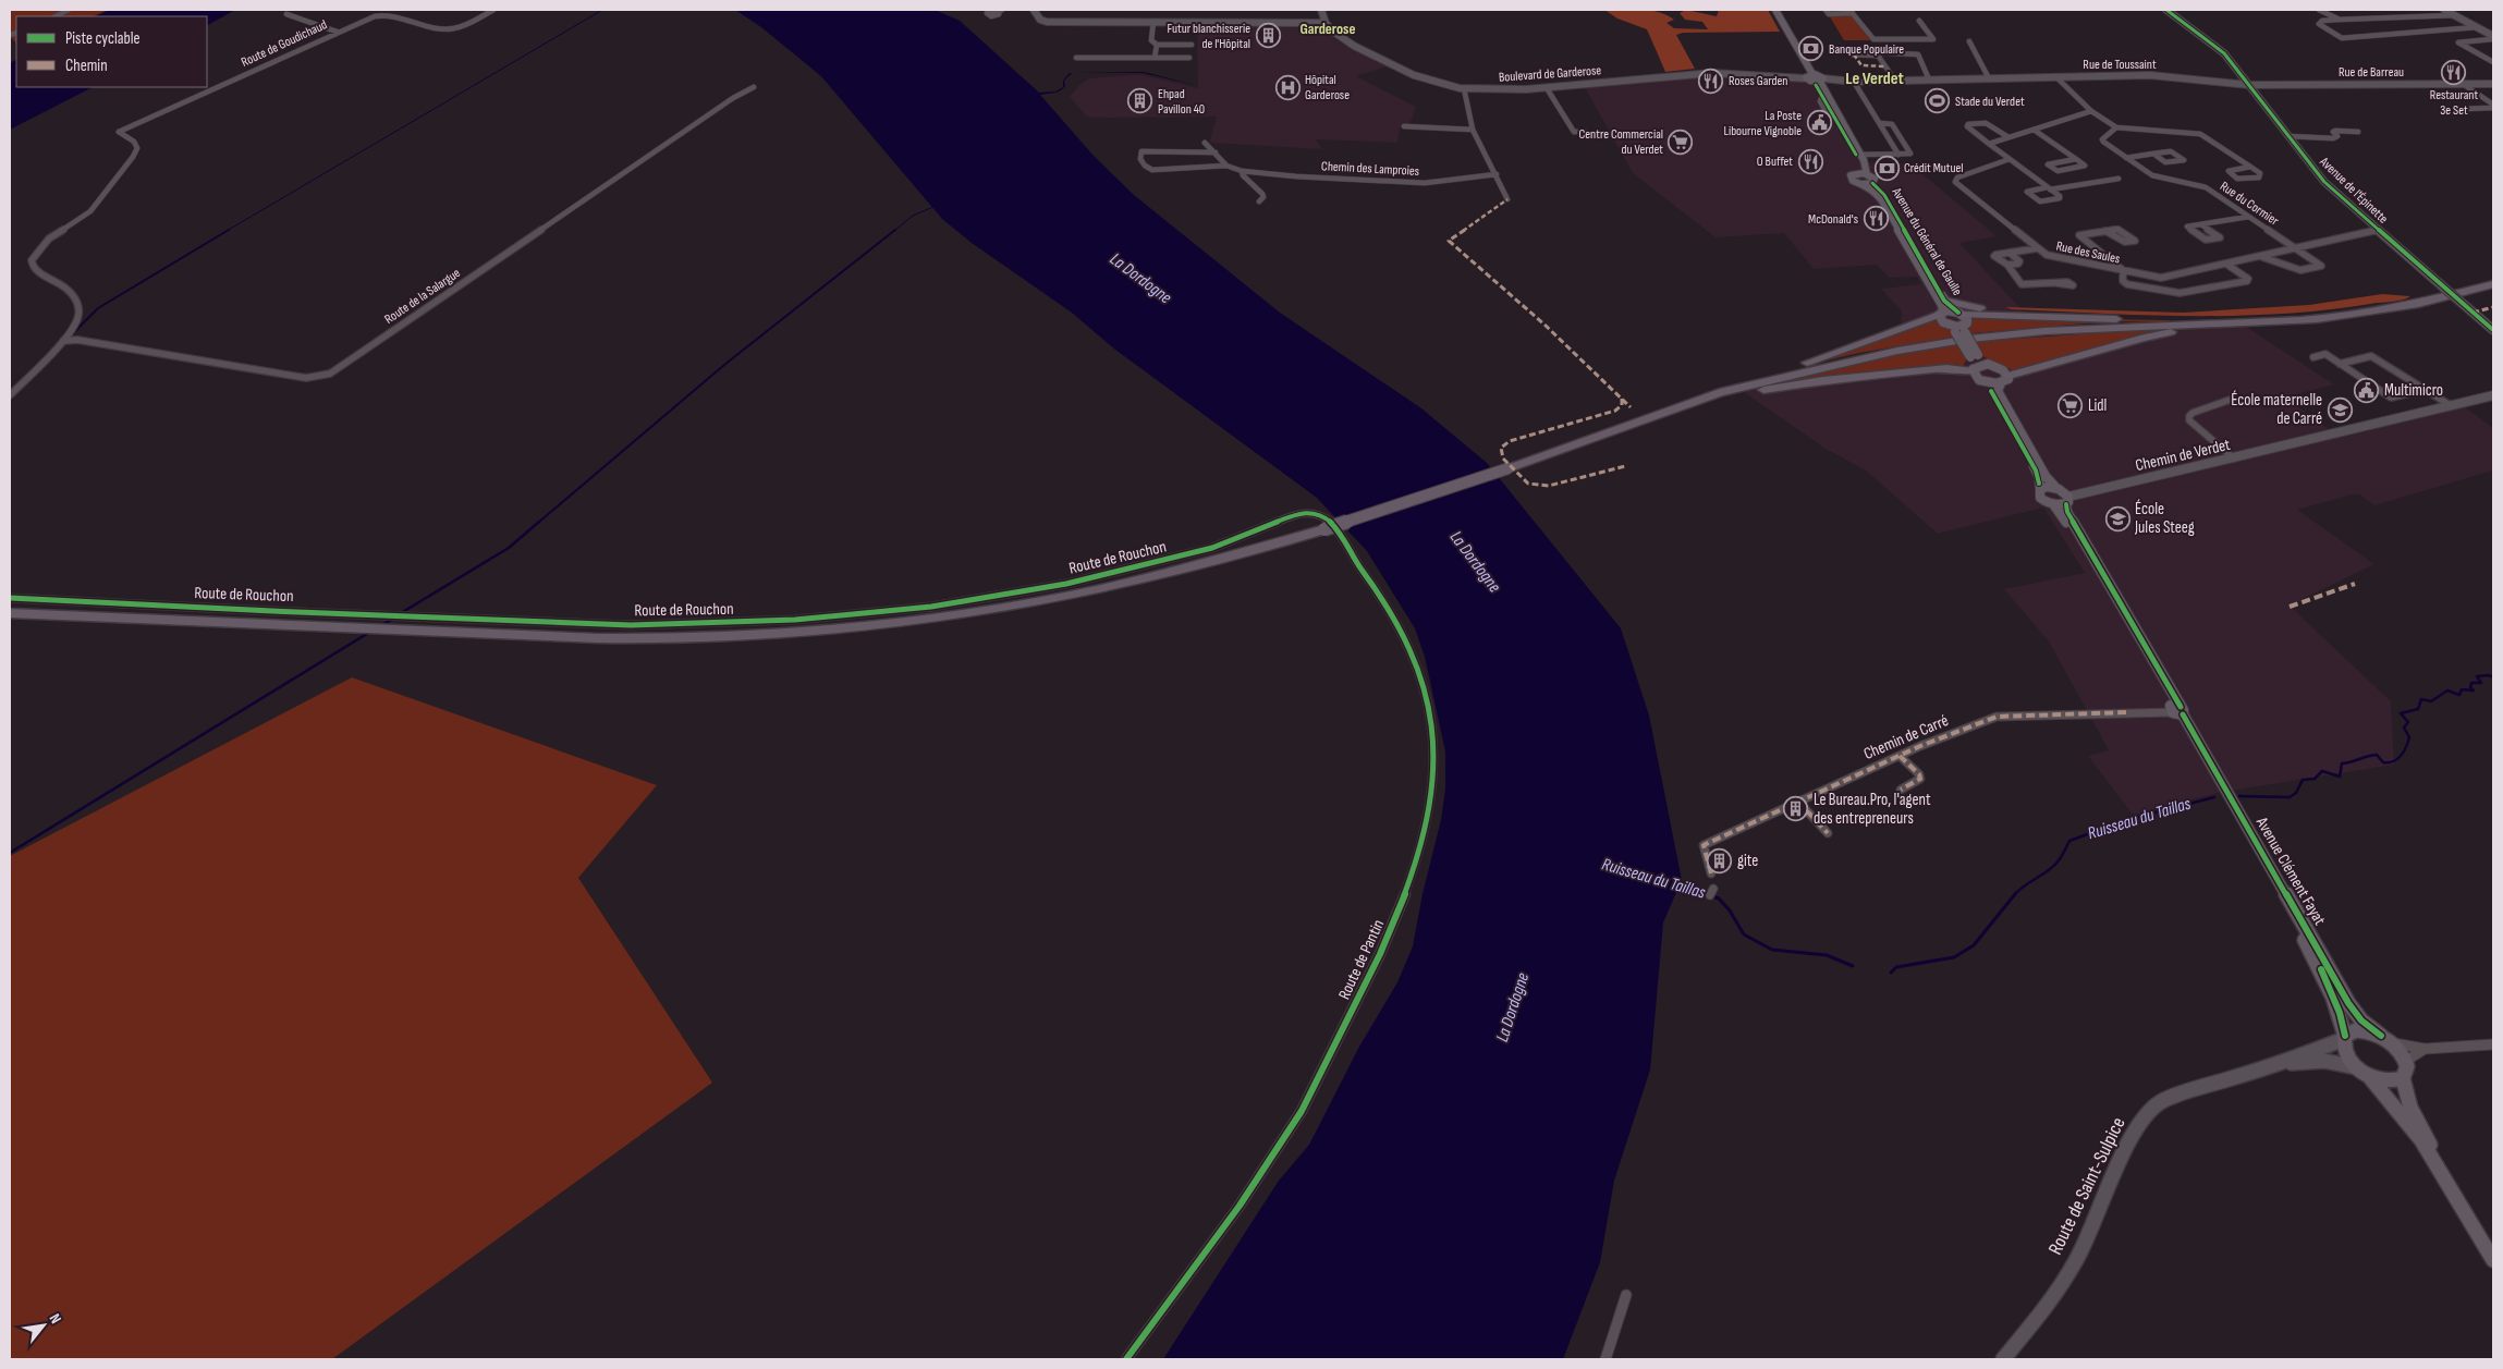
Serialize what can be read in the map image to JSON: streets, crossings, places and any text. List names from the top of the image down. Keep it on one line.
{"streets":{"main road":["Avenue du Général de Gaulle","Avenue Clément Fayat"],"street":["Route de Goudichaud","Rue de Toussaint","Rue de Barreau","Boulevard de Garderose","Chemin des Lamproies","Avenue de l'Épinette","Rue du Cormier","Rue des Saules","Route de la Salargue","Chemin de Verdet","Route de Rouchon","Chemin de Carré","Route de Pantin","Route de Saint-Sulpice"]},"crossings":[["Route de Goudichaud","Route de la Salargue"],["Rue de Toussaint","Rue de Barreau"],["Rue de Toussaint","Boulevard de Garderose"],["Rue de Toussaint","Avenue de l'Épinette"],["Rue de Toussaint","Avenue du Général de Gaulle"],["Rue de Barreau","Avenue de l'Épinette"],["Boulevard de Garderose","Avenue du Général de Gaulle"],["Avenue de l'Épinette","Rue des Saules"],["Rue du Cormier","Rue des Saules"],["Avenue du Général de Gaulle","Avenue Clément Fayat"],["Chemin de Verdet","Avenue Clément Fayat"],["Route de Rouchon","Route de Pantin"],["Chemin de Carré","Avenue Clément Fayat"]],"districts":["Garderose","Le Verdet"],"water":["La Dordogne","Ruisseau du Taillas"],"places":{"building":["Futur blanchisserie de l'Hôpital","Ehpad Pavillon 40","Le Bureau.Pro, l'agent des entrepreneurs","gite"],"bank":["Banque Populaire","Crédit Mutuel"],"restaurant":["Restaurant 3e Set","Roses Garden","O Buffet","McDonald's"],"hospital":["Hôpital Garderose"],"sports":["Stade du Verdet"],"public building":["La Poste Libourne Vignoble","Multimicro"],"supermarket":["Centre Commercial du Verdet","Lidl"],"school or university":["École maternelle de Carré","École Jules Steeg"]},"legend":["Piste cyclable","Chemin"],"north":"top right"}
